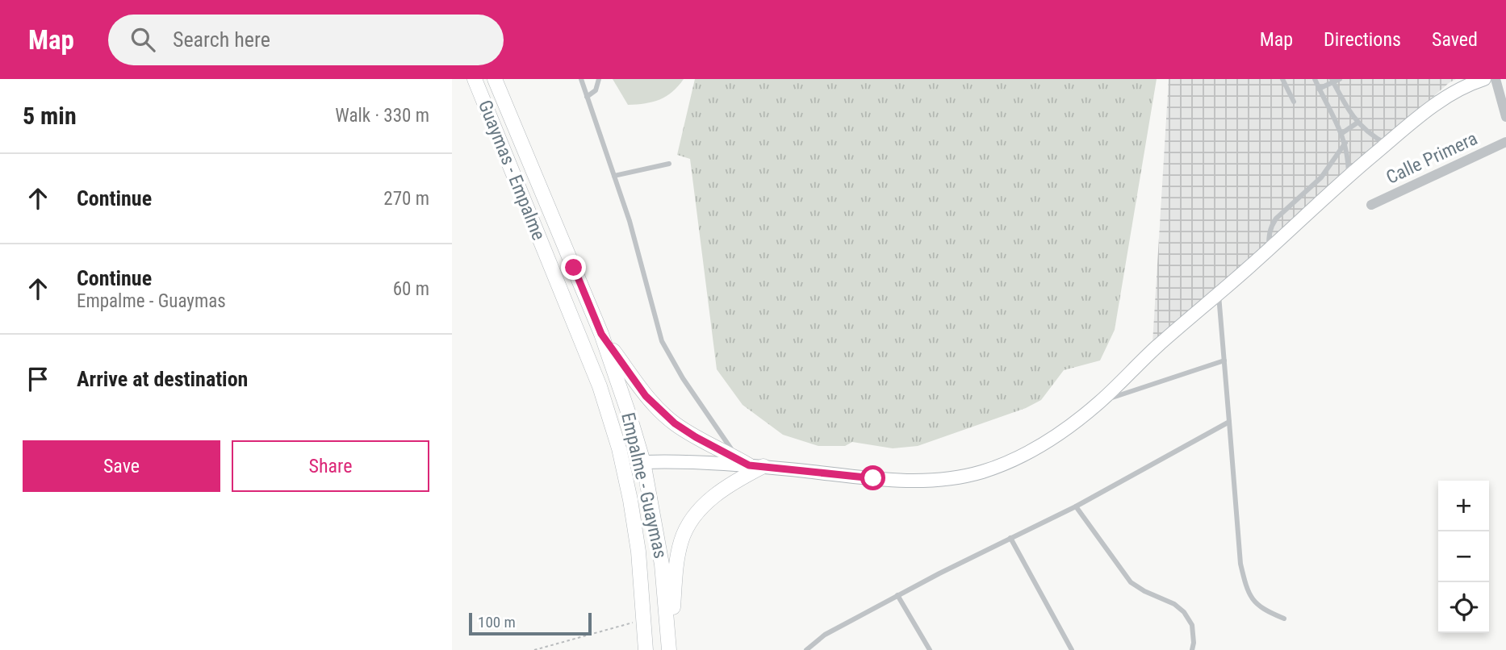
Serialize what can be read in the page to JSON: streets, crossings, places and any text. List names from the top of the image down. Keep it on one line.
{"streets":{"main road":["Guaymas - Empalme","Empalme - Guaymas"],"street":["Calle Primera"]},"scale_bar":"100 m","page":{"header":"Map","search":"Search here","nav":["Map","Directions","Saved"],"heading":["5 min","Walk · 330 m"],"list":[["Continue","270 m"],["Continue","Empalme - Guaymas","60 m"],"Arrive at destination"],"buttons":["Save","Share"],"map_buttons":["+","−"],"scale":"100 m"}}
